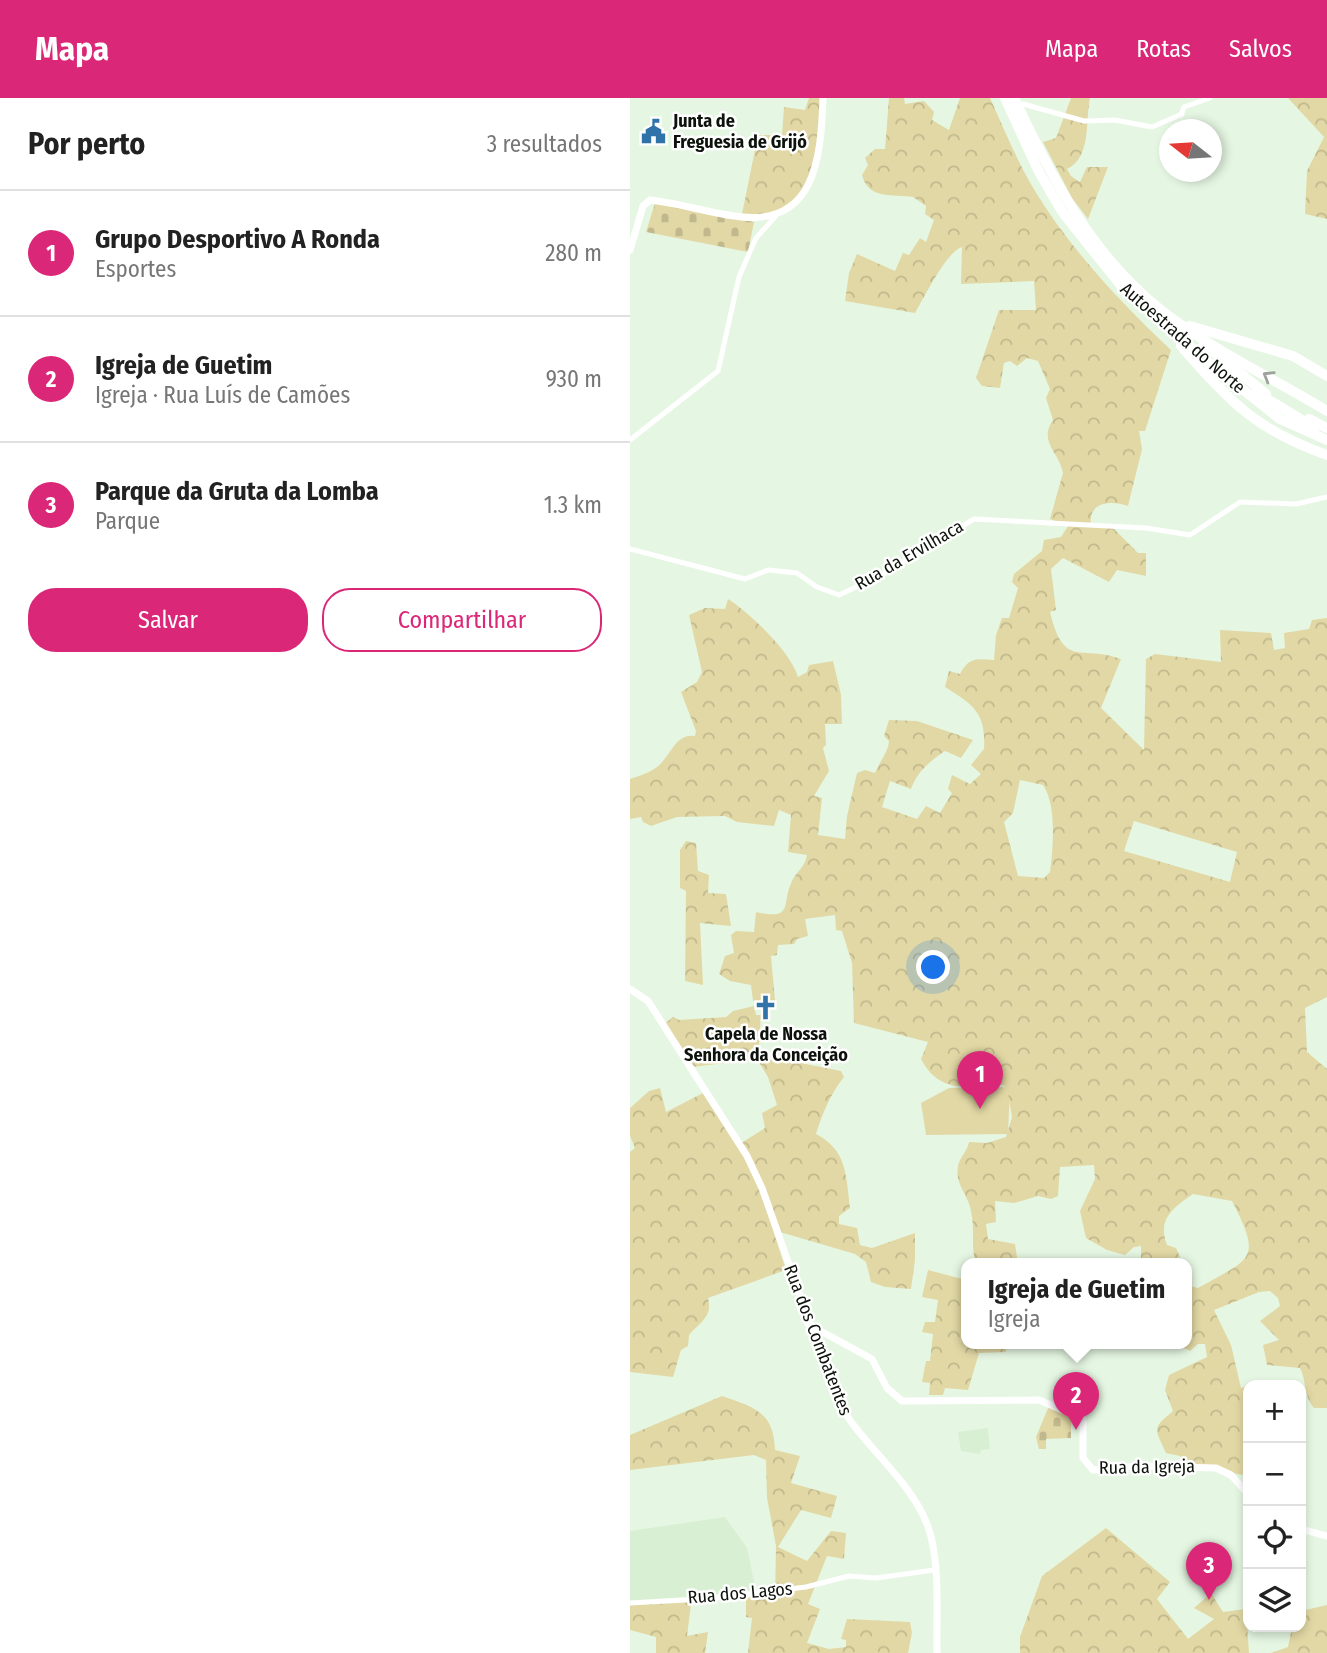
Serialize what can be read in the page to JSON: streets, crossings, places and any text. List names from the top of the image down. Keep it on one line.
{"streets":{"highway":["Autoestrada do Norte"],"main road":["Rua dos Combatentes","Rua da Igreja"],"street":["Rua da Ervilhaca","Rua dos Lagos"]},"crossings":[["Rua dos Combatentes","Rua da Igreja"],["Rua dos Combatentes","Rua dos Lagos"]],"places":{"public building":["Junta de Freguesia de Grijó"],"church":["Capela de Nossa Senhora da Conceição"]},"north":"left","page":{"header":"Mapa","nav":["Mapa","Rotas","Salvos"],"heading":["Por perto","3 resultados"],"list":[{"mark":"1","name":"Grupo Desportivo A Ronda","note":"Esportes","value":"280 m"},{"mark":"2","name":"Igreja de Guetim","note":"Igreja · Rua Luís de Camões","value":"930 m"},{"mark":"3","name":"Parque da Gruta da Lomba","note":"Parque","value":"1.3 km"}],"buttons":["Salvar","Compartilhar"],"pins":["1","2","3"],"popup":["Igreja de Guetim","Igreja"],"map_buttons":["+","−"]}}
